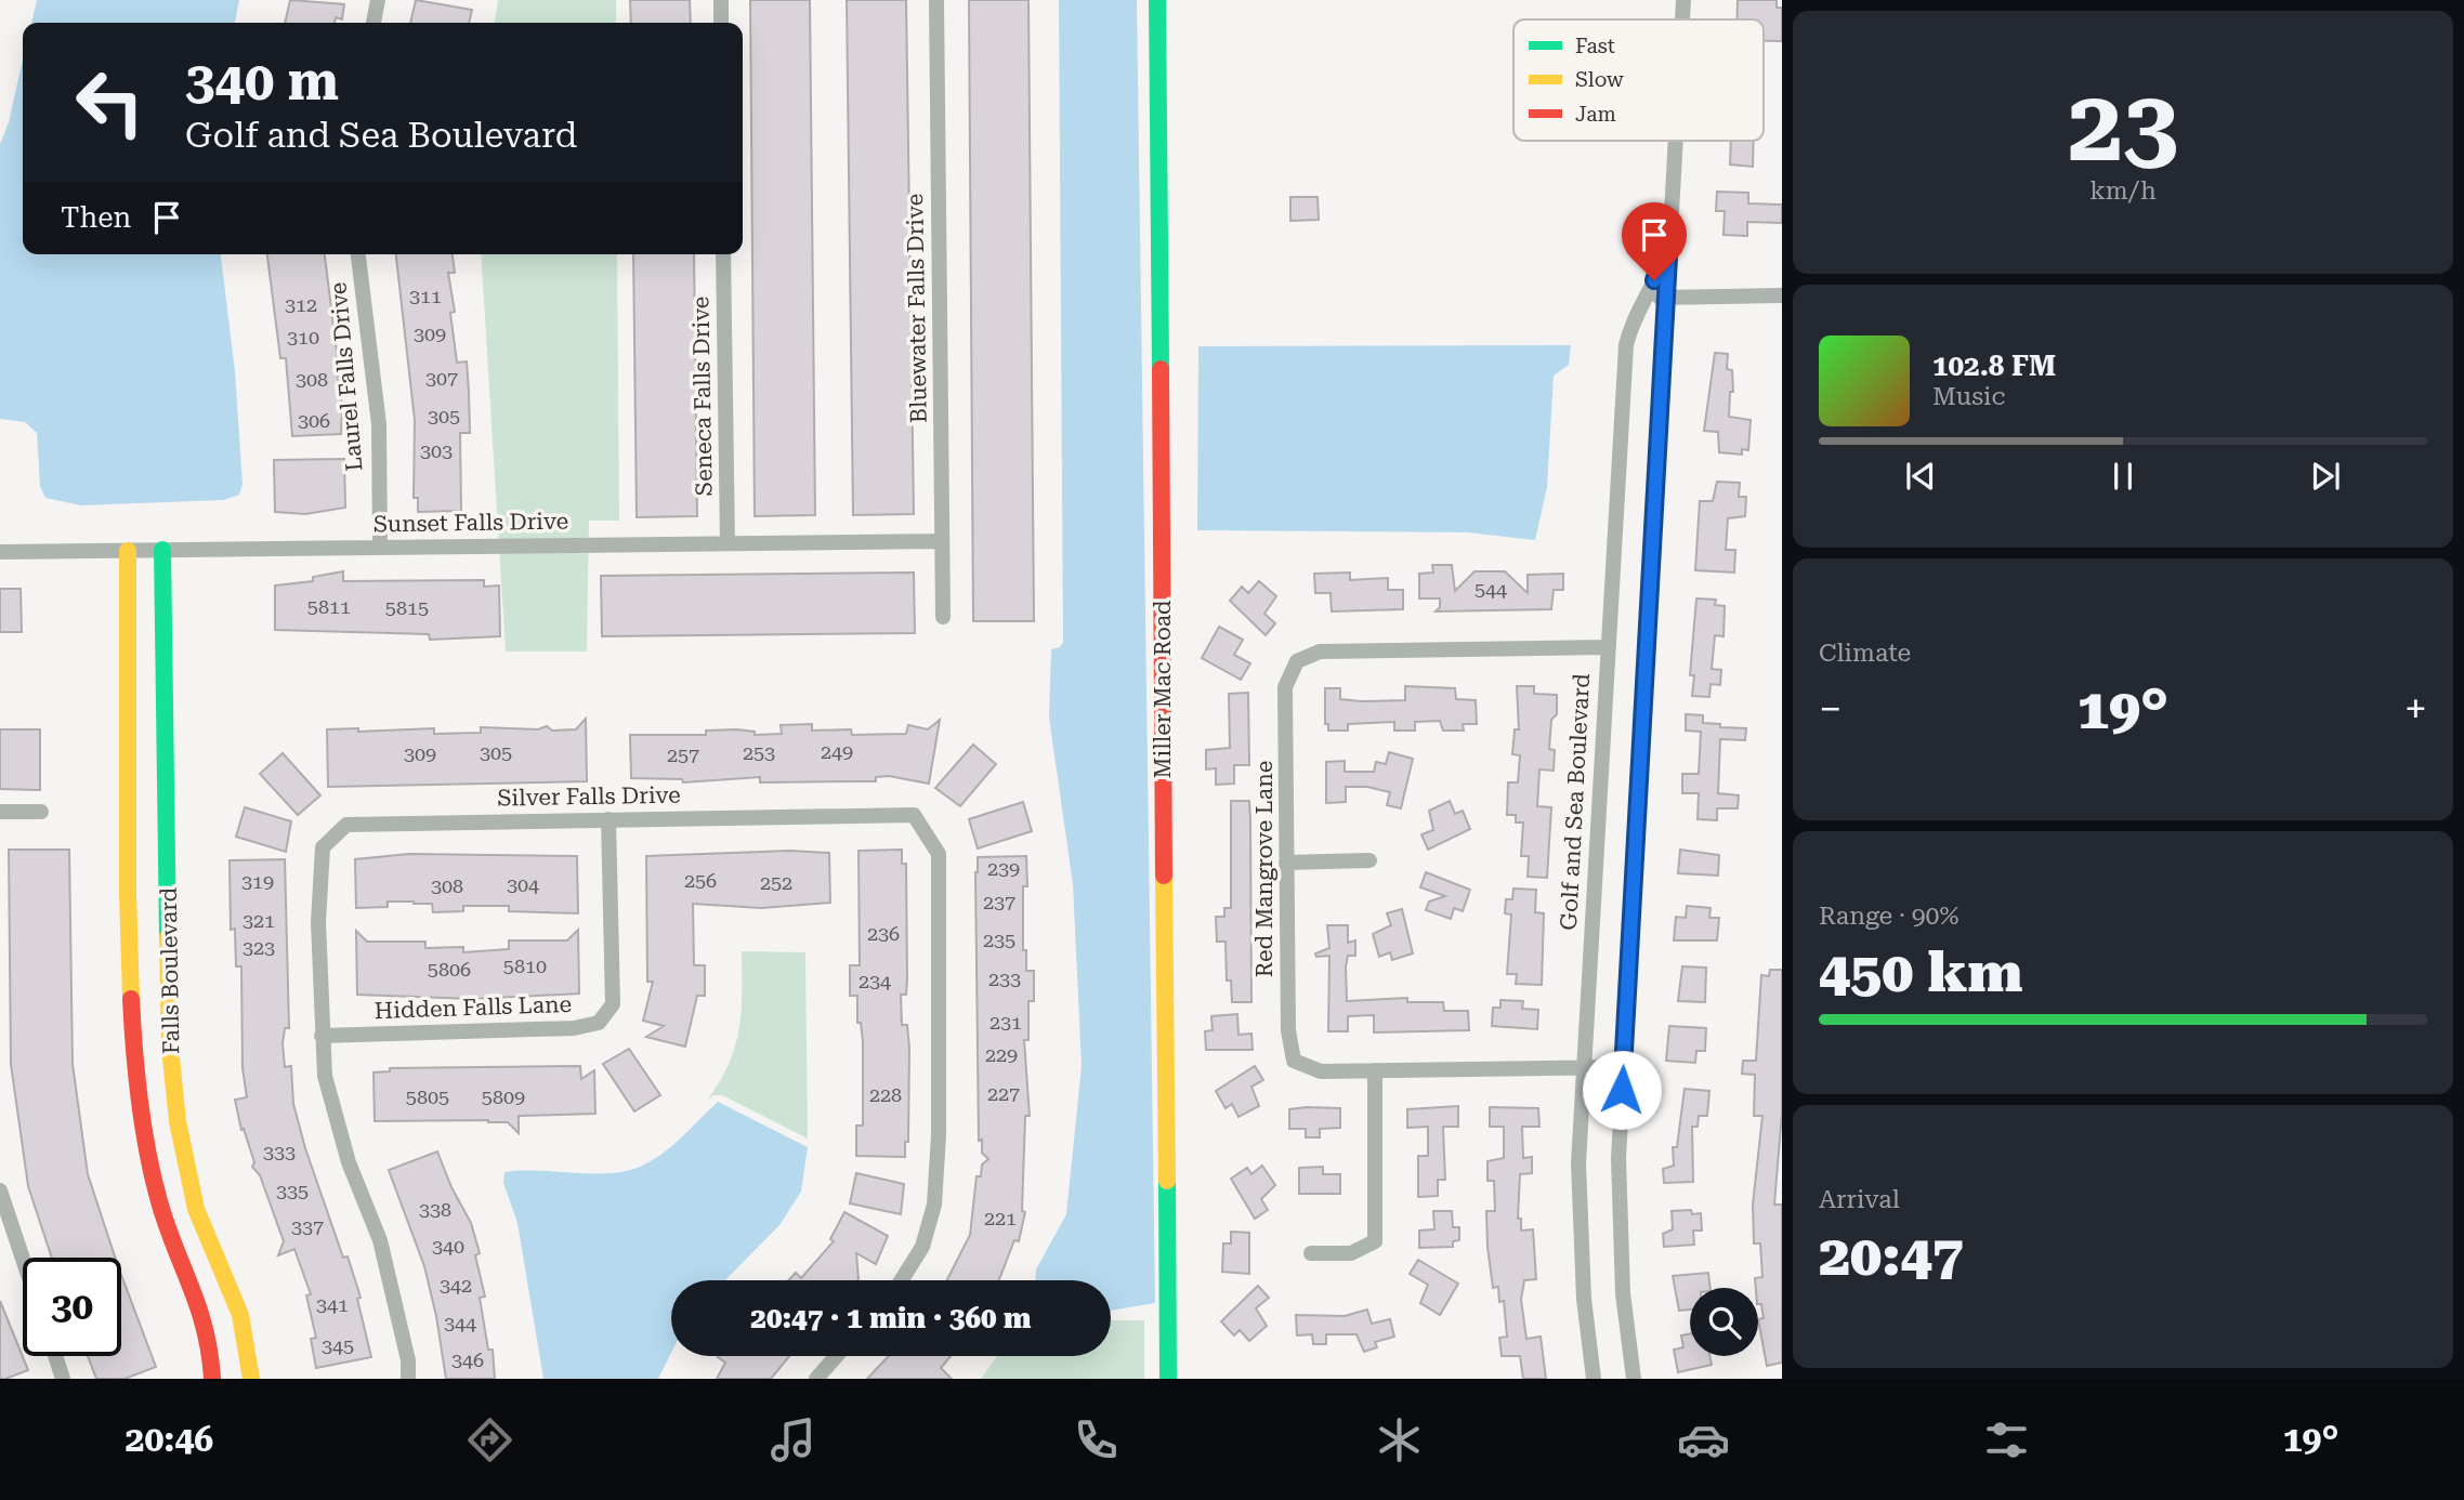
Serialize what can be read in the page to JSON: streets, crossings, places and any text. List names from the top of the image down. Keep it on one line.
{"streets":{"street":["Bluewater Falls Drive","Laurel Falls Drive","Seneca Falls Drive","Sunset Falls Drive","Miller Mac Road","Silver Falls Drive","Golf and Sea Boulevard","Red Mangrove Lane","Falls Boulevard","Hidden Falls Lane"]},"crossings":[["Bluewater Falls Drive","Sunset Falls Drive"],["Laurel Falls Drive","Sunset Falls Drive"],["Seneca Falls Drive","Sunset Falls Drive"],["Sunset Falls Drive","Falls Boulevard"],["Silver Falls Drive","Hidden Falls Lane"],["Golf and Sea Boulevard","Red Mangrove Lane"]],"house_numbers":["311","312","309","310","307","308","305","306","303","544","5811","5815","249","305","253","309","257","239","256","319","252","304","308","237","321","236","235","323","5810","5806","233","234","231","229","227","228","5805","5809","333","335","338","221","337","340","342","341","344","345","346"],"legend":["Fast","Slow","Jam"],"page":{"tile":[["23","km/h"],"Climate",["Range · 90%","450 km"],["Arrival","20:47"]],"turn":["340 m","Golf and Sea Boulevard"],"then":"Then","song":["102.8 FM","Music"],"heat":["−","19°","+"],"limit":"30","trip":"20:47 · 1 min · 360 m","tabs":["20:46","19°"]}}
